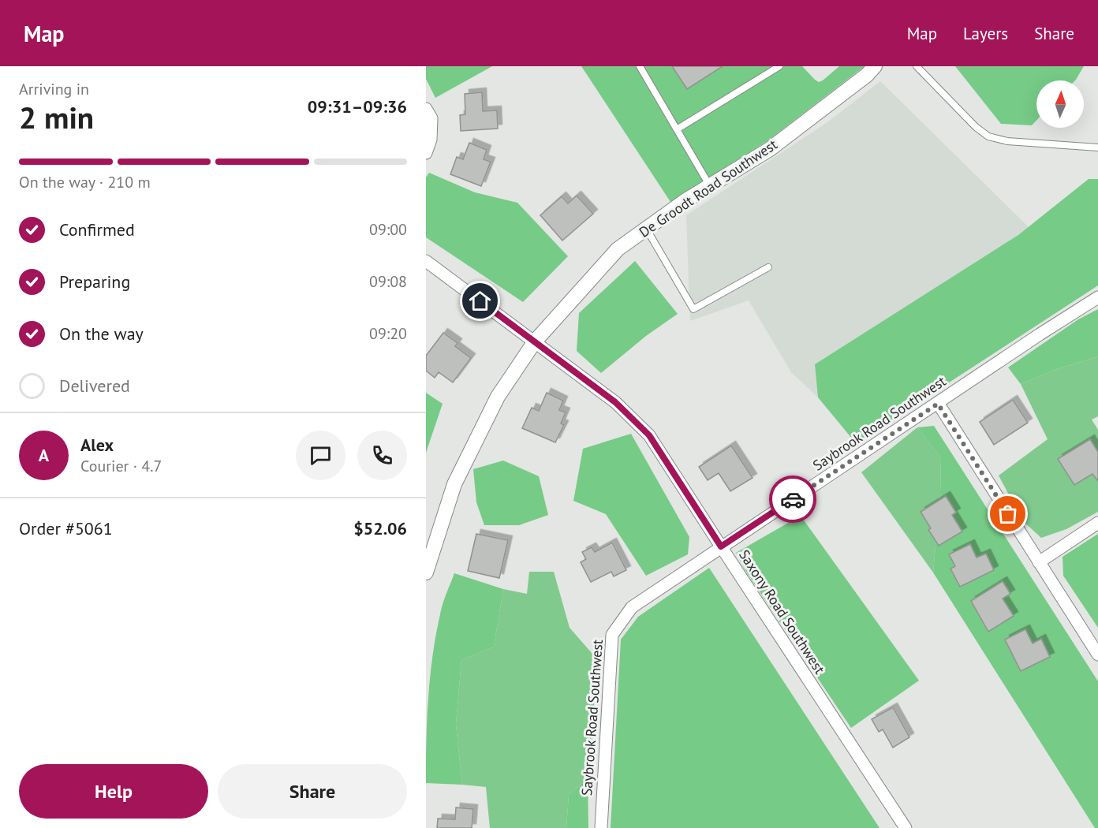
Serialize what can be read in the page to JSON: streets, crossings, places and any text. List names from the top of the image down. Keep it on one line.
{"streets":{"street":["De Groodt Road Southwest","Saybrook Road Southwest","Saxony Road Southwest"]},"crossings":[["De Groodt Road Southwest","Saxony Road Southwest"],["Saybrook Road Southwest","Saxony Road Southwest"]],"north":"top","page":{"header":"Map","nav":["Map","Layers","Share"],"heading":["2 min","Arriving in","09:31–09:36"],"panel":["Alex","Courier · 4.7","Order #5061","$52.06"],"bar":"On the way · 210 m","list":[["Confirmed","09:00"],["Preparing","09:08"],["On the way","09:20"],"Delivered"],"round":"A","buttons":["Help","Share"]}}
